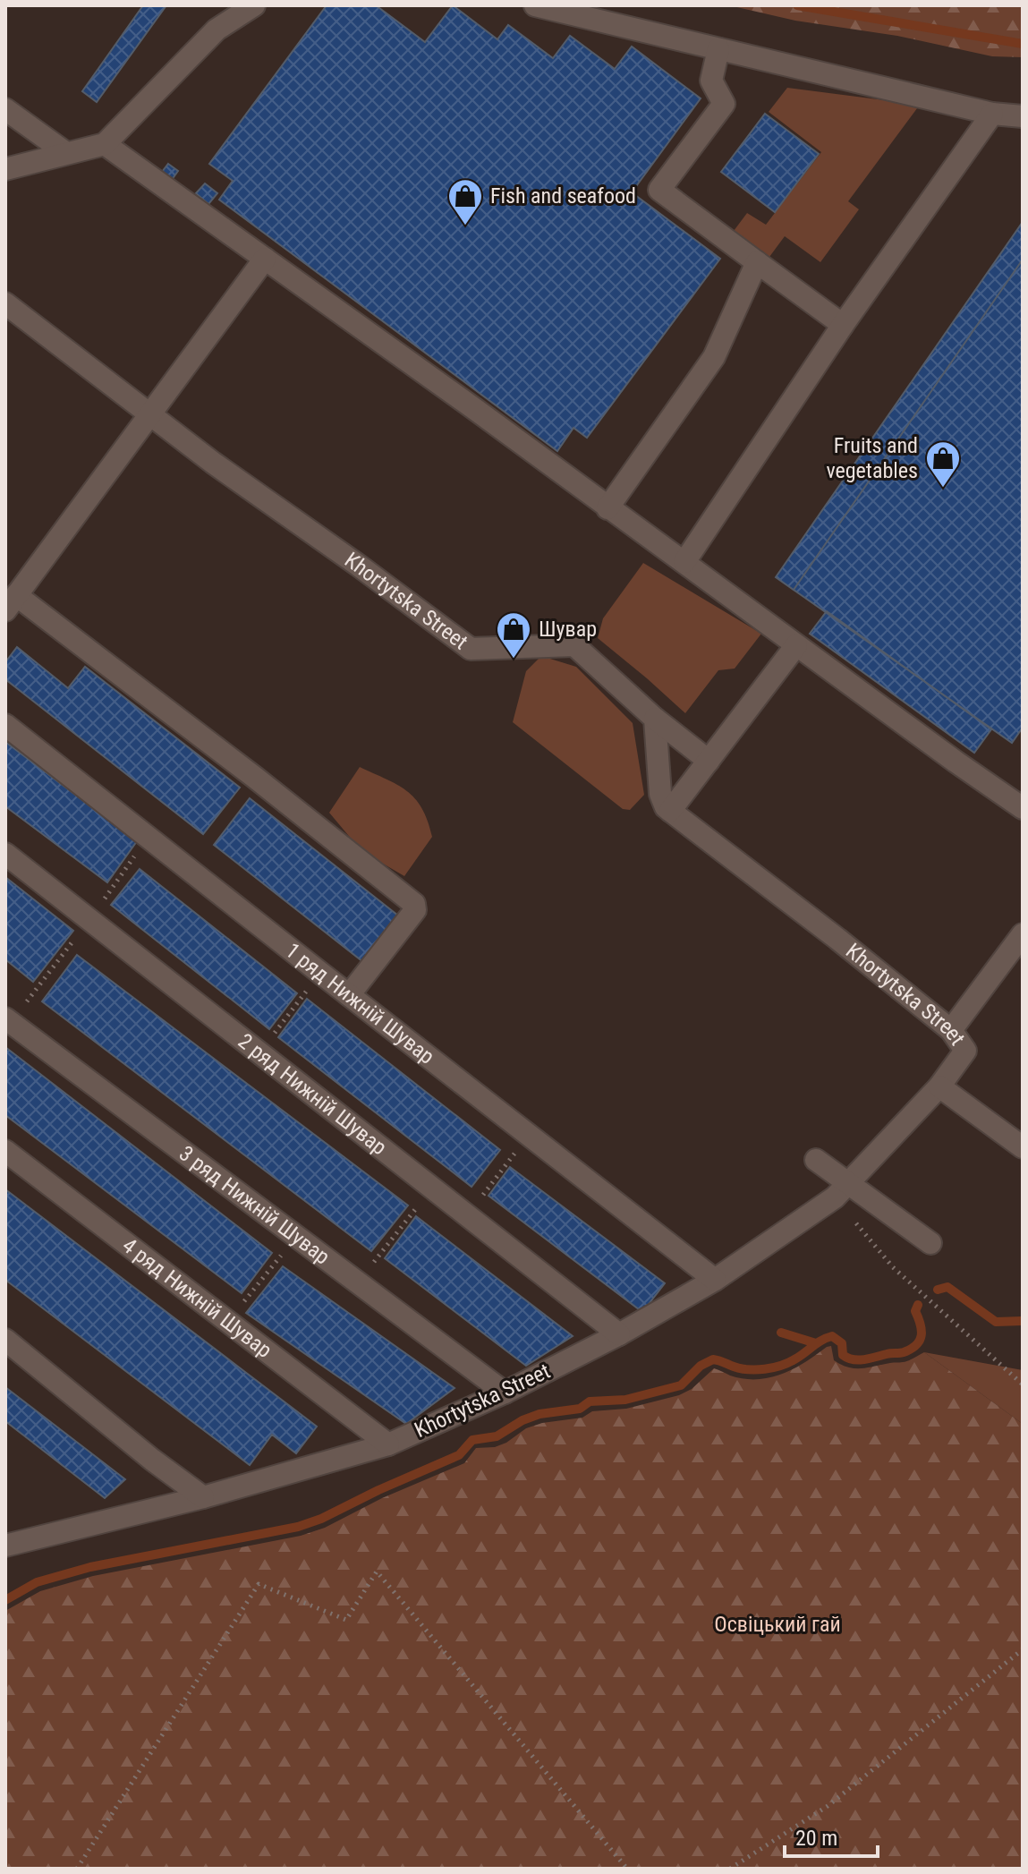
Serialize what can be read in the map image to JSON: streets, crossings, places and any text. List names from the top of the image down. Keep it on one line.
{"streets":{"lane":["Khortytska Street","1 ряд Нижній Шувар","2 ряд Нижній Шувар","3 ряд Нижній Шувар","4 ряд Нижній Шувар"]},"crossings":[["Khortytska Street","1 ряд Нижній Шувар"],["Khortytska Street","2 ряд Нижній Шувар"],["Khortytska Street","3 ряд Нижній Шувар"],["Khortytska Street","4 ряд Нижній Шувар"]],"parks":["Освіцький гай"],"places":{"shop":["Fish and seafood","Fruits and vegetables","Шувар"]},"scale_bar":"20 m"}
